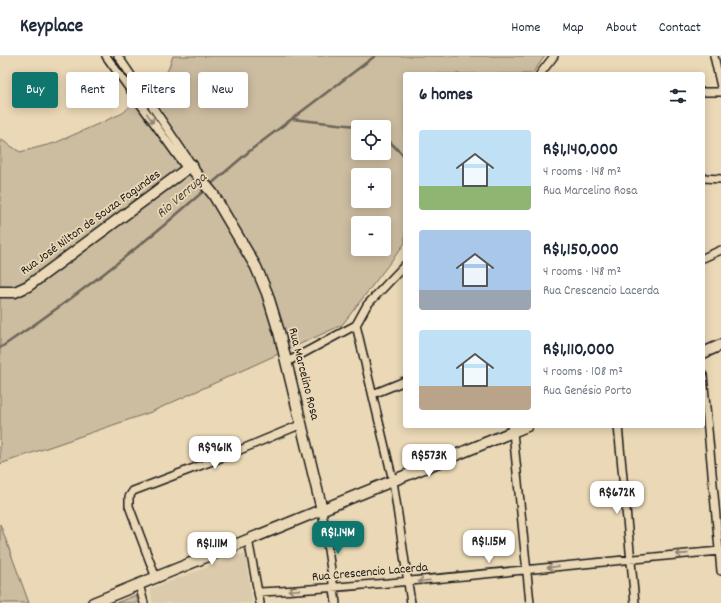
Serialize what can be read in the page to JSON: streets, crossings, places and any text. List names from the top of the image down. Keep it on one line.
{"streets":{"street":["Rua José Nilton de Souza Fagundes","Rua Marcelino Rosa","Rua Crescencio Lacerda"]},"crossings":[["Rua José Nilton de Souza Fagundes","Rua Marcelino Rosa"],["Rua Marcelino Rosa","Rua Crescencio Lacerda"]],"one_way":["Rua Crescencio Lacerda"],"water":["Rio Verruga"],"page":{"header":"Keyplace","nav":["Home","Map","About","Contact"],"chip":["Buy","Rent","Filters","New"],"heading":"6 homes","map_buttons":["+","−"],"list":[{"name":"R$1,140,000","note":"4 rooms · 148 m² · Rua Marcelino Rosa"},{"name":"R$1,150,000","note":"4 rooms · 148 m² · Rua Crescencio Lacerda"},{"name":"R$1,110,000","note":"4 rooms · 108 m² · Rua Genésio Porto"}],"price":["R$961K","R$573K","R$672K","R$1.14M","R$1.15M","R$1.11M"]}}
